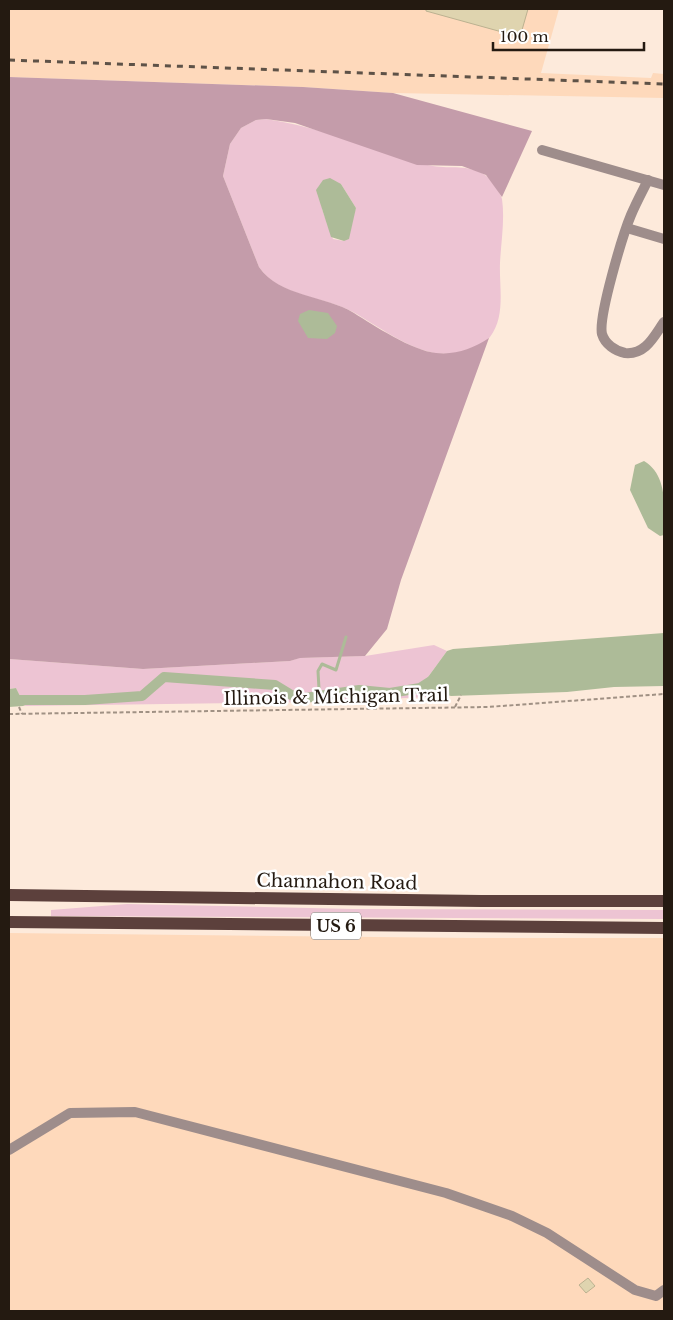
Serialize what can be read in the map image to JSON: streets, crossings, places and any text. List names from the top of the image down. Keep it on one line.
{"streets":{"main road":["Channahon Road","US 6"],"path":["Illinois & Michigan Trail"]},"scale_bar":"100 m"}
